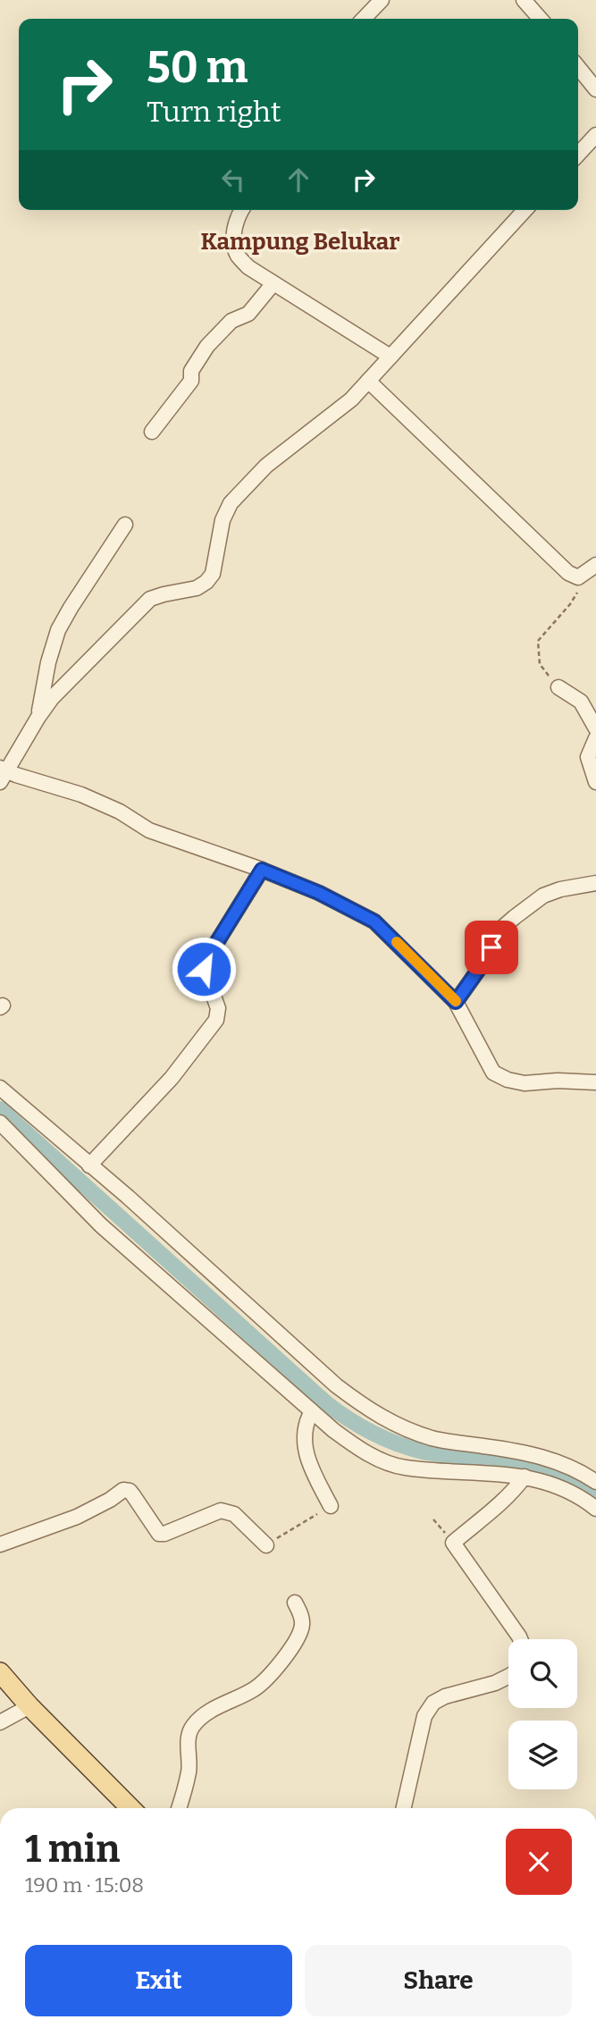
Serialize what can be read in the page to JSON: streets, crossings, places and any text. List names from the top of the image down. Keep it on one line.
{"districts":["Kampung Belukar"],"page":{"turn":["50 m","Turn right"],"heading":["1 min","190 m · 15:08"],"buttons":["Exit","Share"]}}
